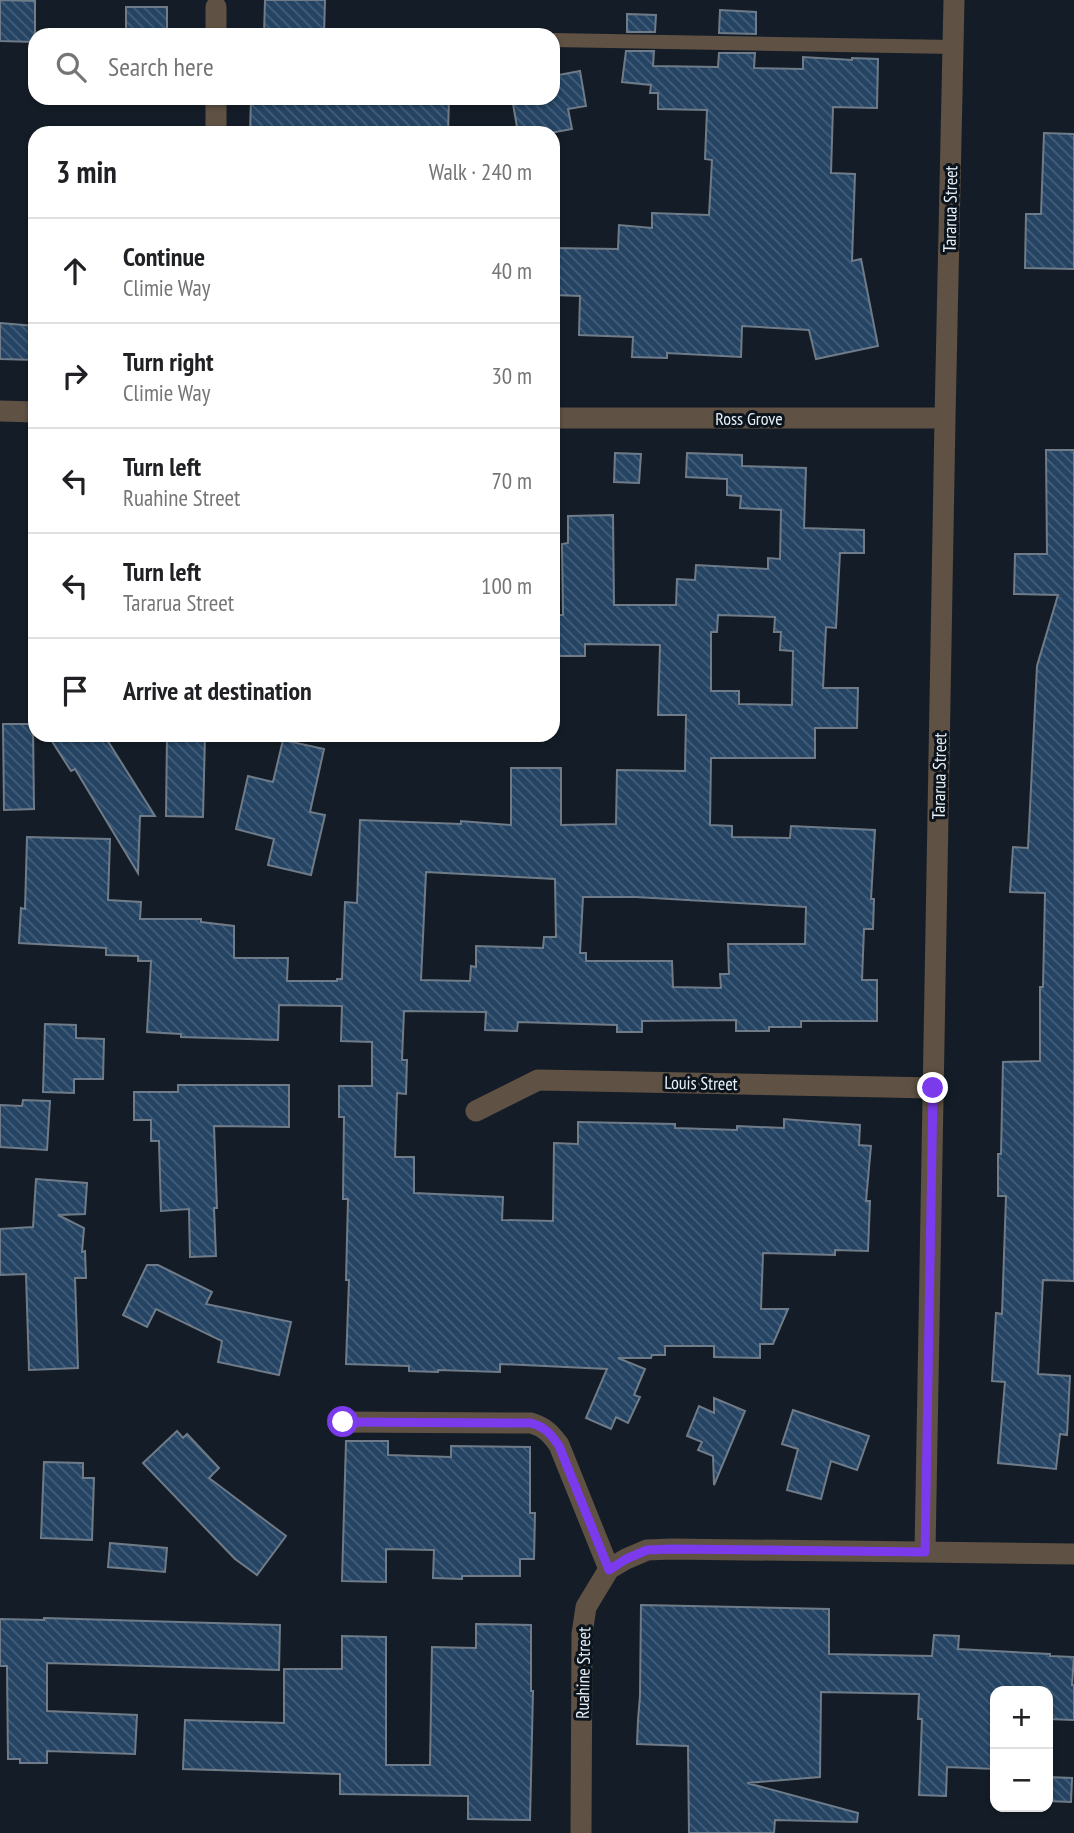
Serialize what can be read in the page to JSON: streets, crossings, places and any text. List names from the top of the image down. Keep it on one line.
{"streets":{"street":["Tararua Street","Ross Grove","Louis Street","Ruahine Street"]},"crossings":[["Tararua Street","Ross Grove"],["Tararua Street","Louis Street"],["Tararua Street","Ruahine Street"]],"page":{"search":"Search here","heading":["3 min","Walk · 240 m"],"list":[["Continue","Climie Way","40 m"],["Turn right","Climie Way","30 m"],["Turn left","Ruahine Street","70 m"],["Turn left","Tararua Street","100 m"],"Arrive at destination"],"map_buttons":["+","−"]}}
